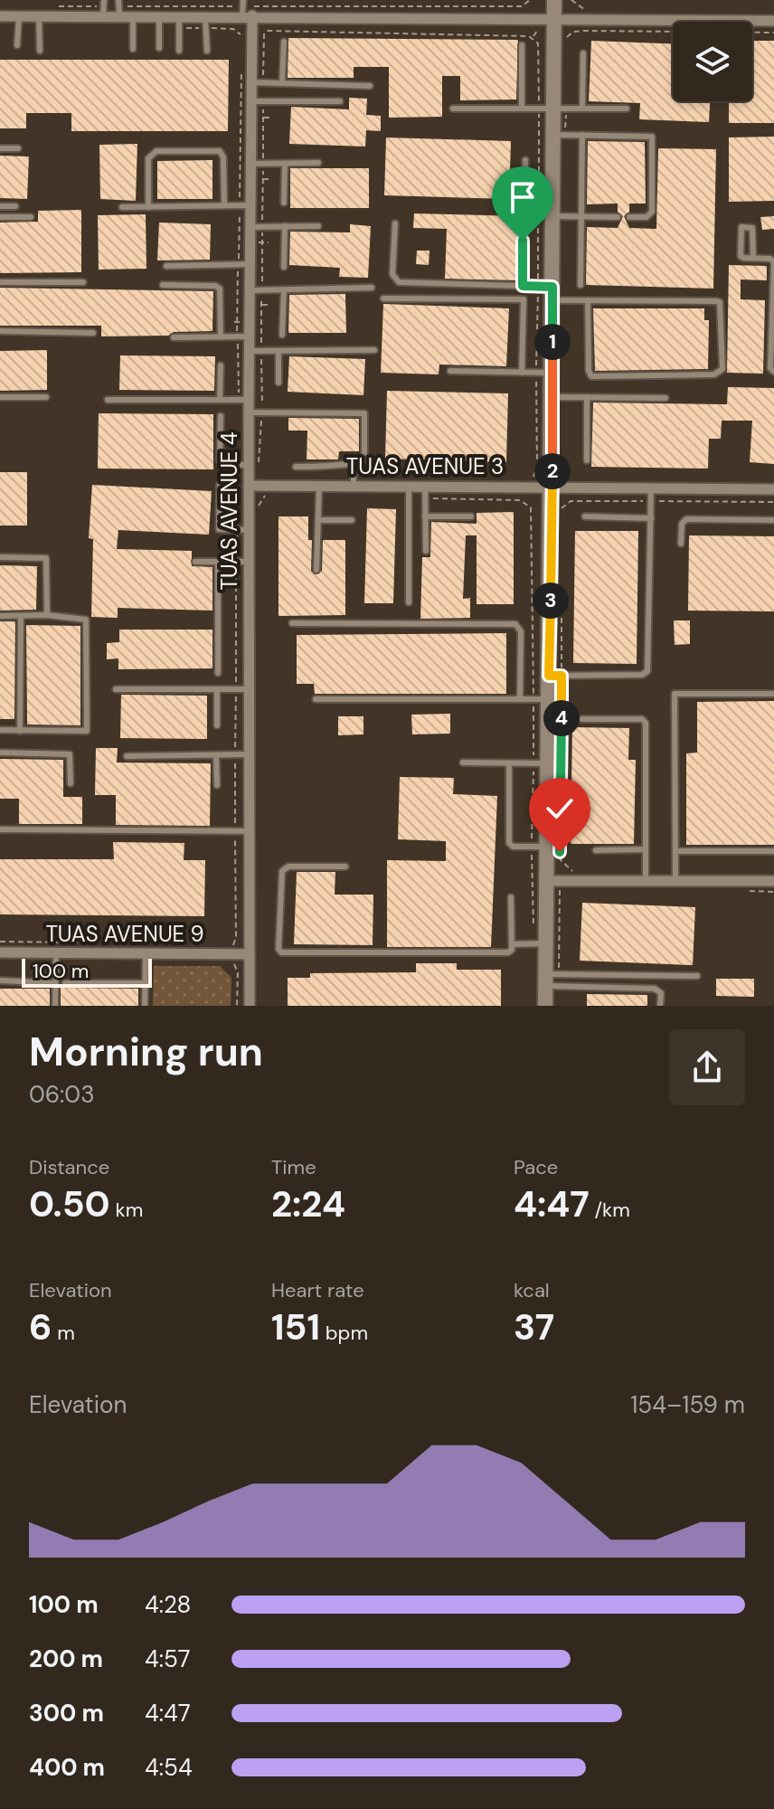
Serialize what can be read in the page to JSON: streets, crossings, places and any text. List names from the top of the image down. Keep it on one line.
{"streets":{"street":["TUAS AVENUE 3","TUAS AVENUE 4","TUAS AVENUE 9"]},"crossings":[["TUAS AVENUE 3","TUAS AVENUE 4"],["TUAS AVENUE 4","TUAS AVENUE 9"]],"scale_bar":"100 m","page":{"pins":["1","2","3","4"],"scale":"100 m","heading":["Morning run","06:03"],"stats":[["Distance","0.50 km"],["Time","2:24"],["Pace","4:47 /km"],["Elevation","6 m"],["Heart rate","151 bpm"],["kcal","37"]],"chart":["Elevation","154–159 m"],"list":[{"name":"100 m","note":"4:28"},{"name":"200 m","note":"4:57"},{"name":"300 m","note":"4:47"},{"name":"400 m","note":"4:54"}]}}
